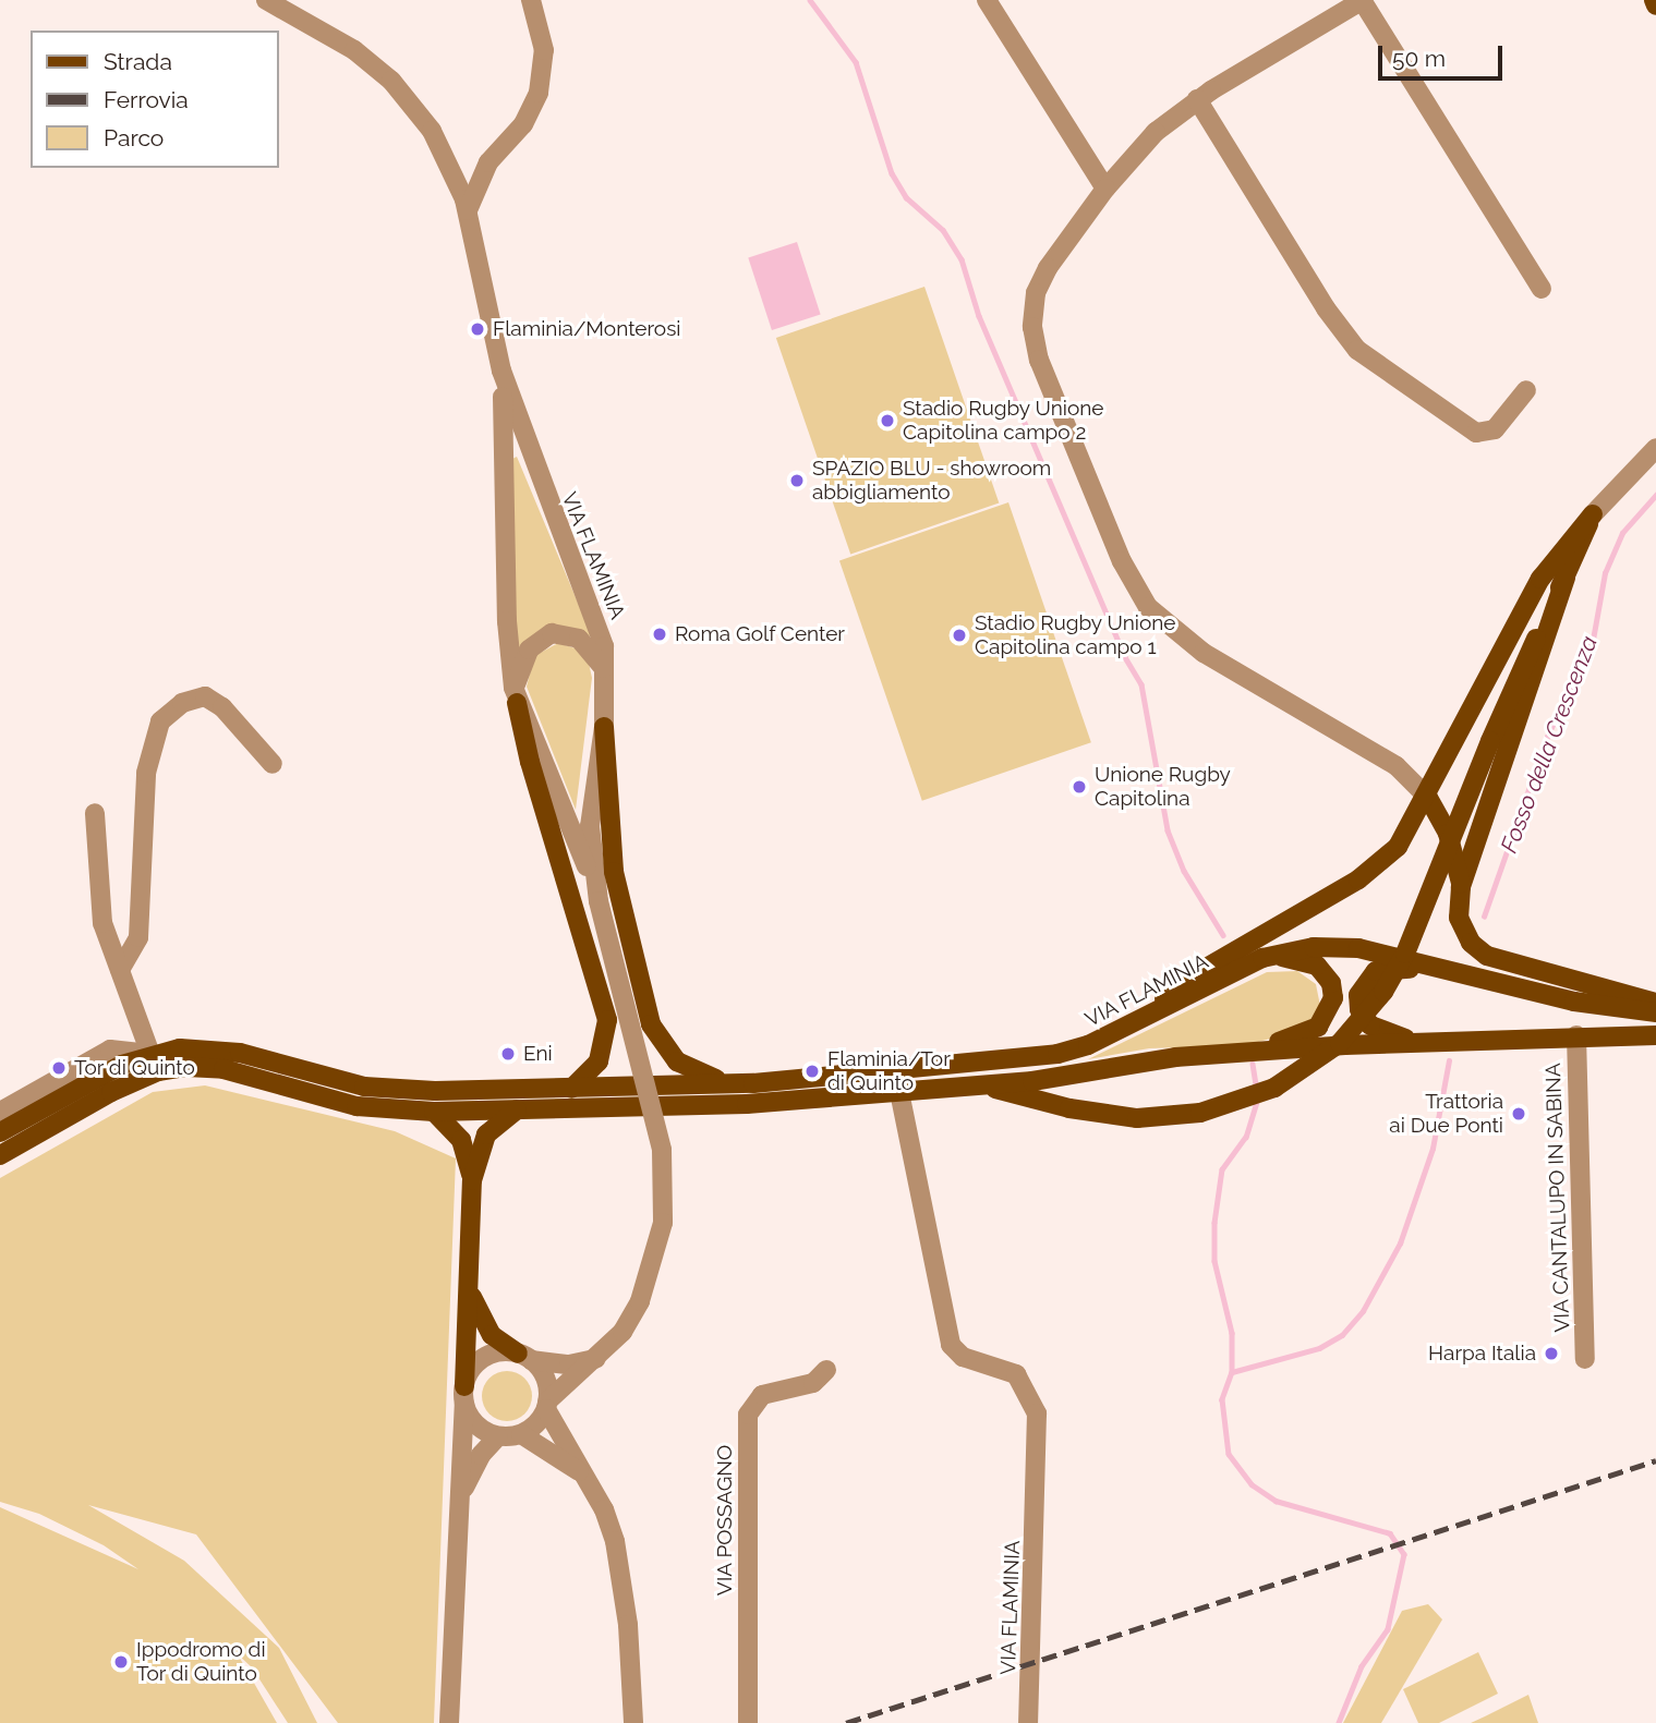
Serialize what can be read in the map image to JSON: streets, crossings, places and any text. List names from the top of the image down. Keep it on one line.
{"streets":{"main road":["VIA FLAMINIA"],"street":["VIA CANTALUPO IN SABINA","VIA POSSAGNO"]},"water":["Fosso della Crescenza"],"places":["Flaminia/Monterosi","Stadio Rugby Unione Capitolina campo 2","SPAZIO BLU - showroom abbigliamento","Roma Golf Center","Stadio Rugby Unione Capitolina campo 1","Unione Rugby Capitolina","Eni","Tor di Quinto","Flaminia/Tor di Quinto","Trattoria ai Due Ponti","Harpa Italia","Ippodromo di Tor di Quinto"],"legend":["Strada","Ferrovia","Parco"],"scale_bar":"50 m"}
